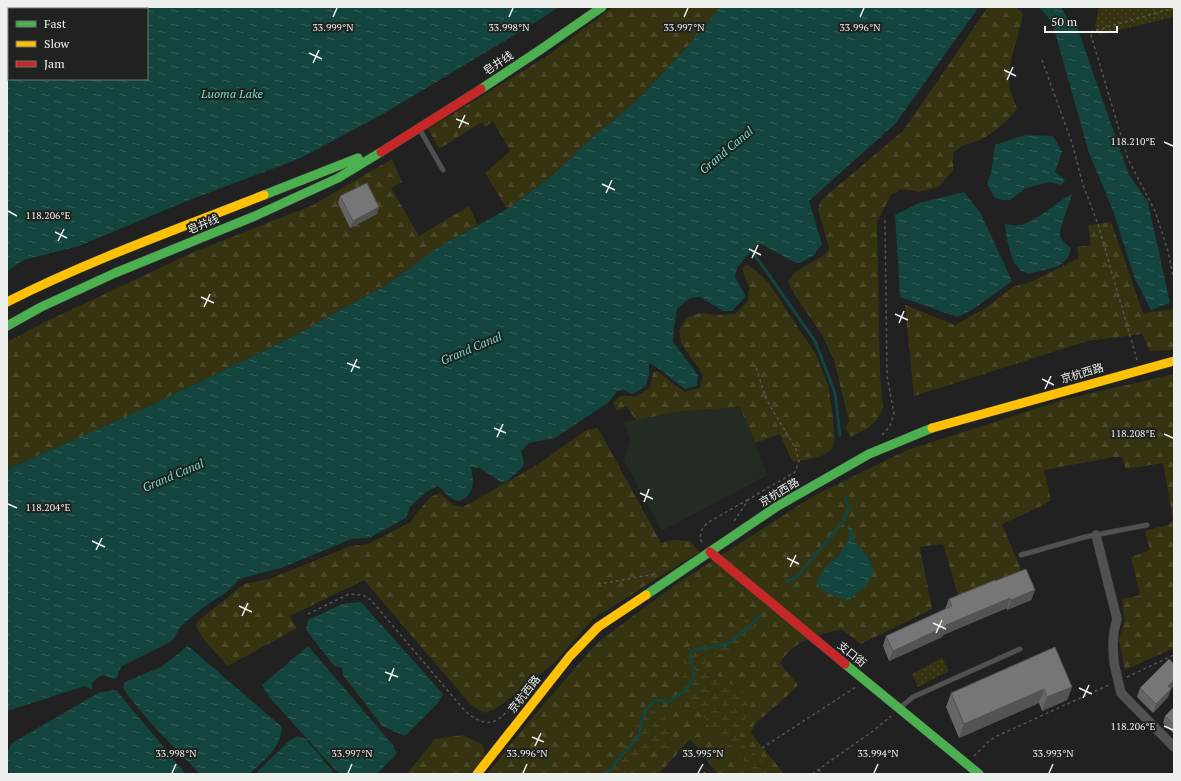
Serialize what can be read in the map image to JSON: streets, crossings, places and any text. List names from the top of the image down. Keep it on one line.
{"streets":{"street":["皂井线","京杭西路","支口街"]},"crossings":[["京杭西路","支口街"]],"water":["Luoma Lake","Grand Canal"],"legend":["Fast","Slow","Jam"],"scale_bar":"50 m","coordinates":["33.999°N","33.998°N","33.997°N","33.996°N","118.210°E","118.206°E","118.208°E","118.204°E","33.995°N","33.994°N","33.993°N"]}
